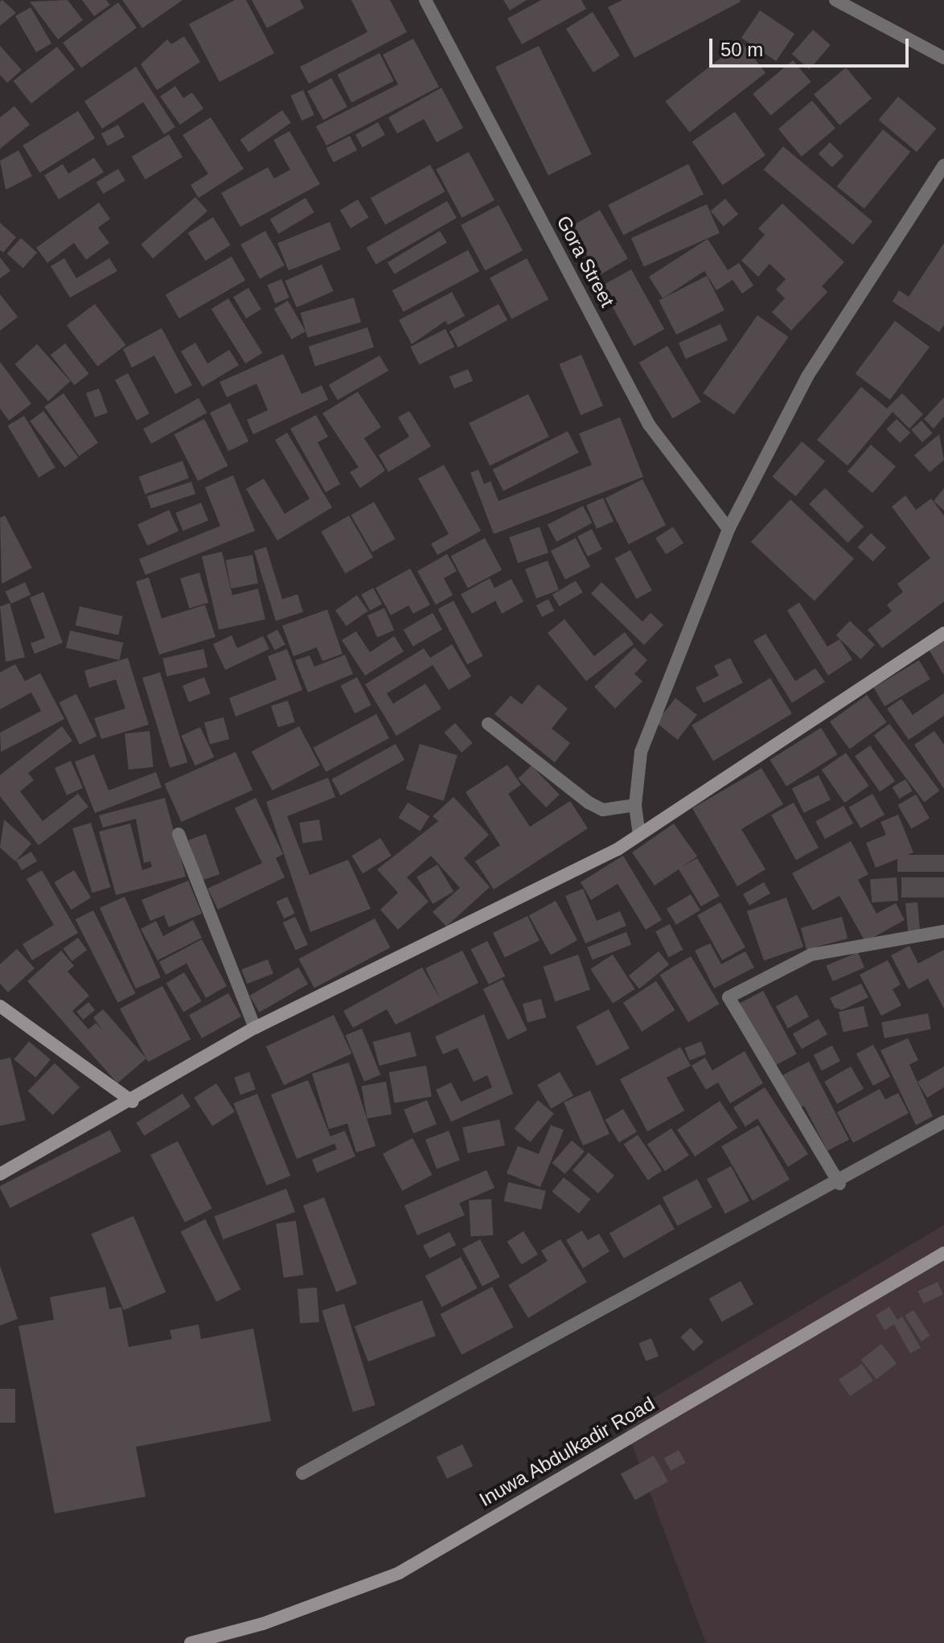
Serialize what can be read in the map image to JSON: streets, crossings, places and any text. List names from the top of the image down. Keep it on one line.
{"streets":{"street":["Gora Street","Inuwa Abdulkadir Road"]},"scale_bar":"50 m"}
